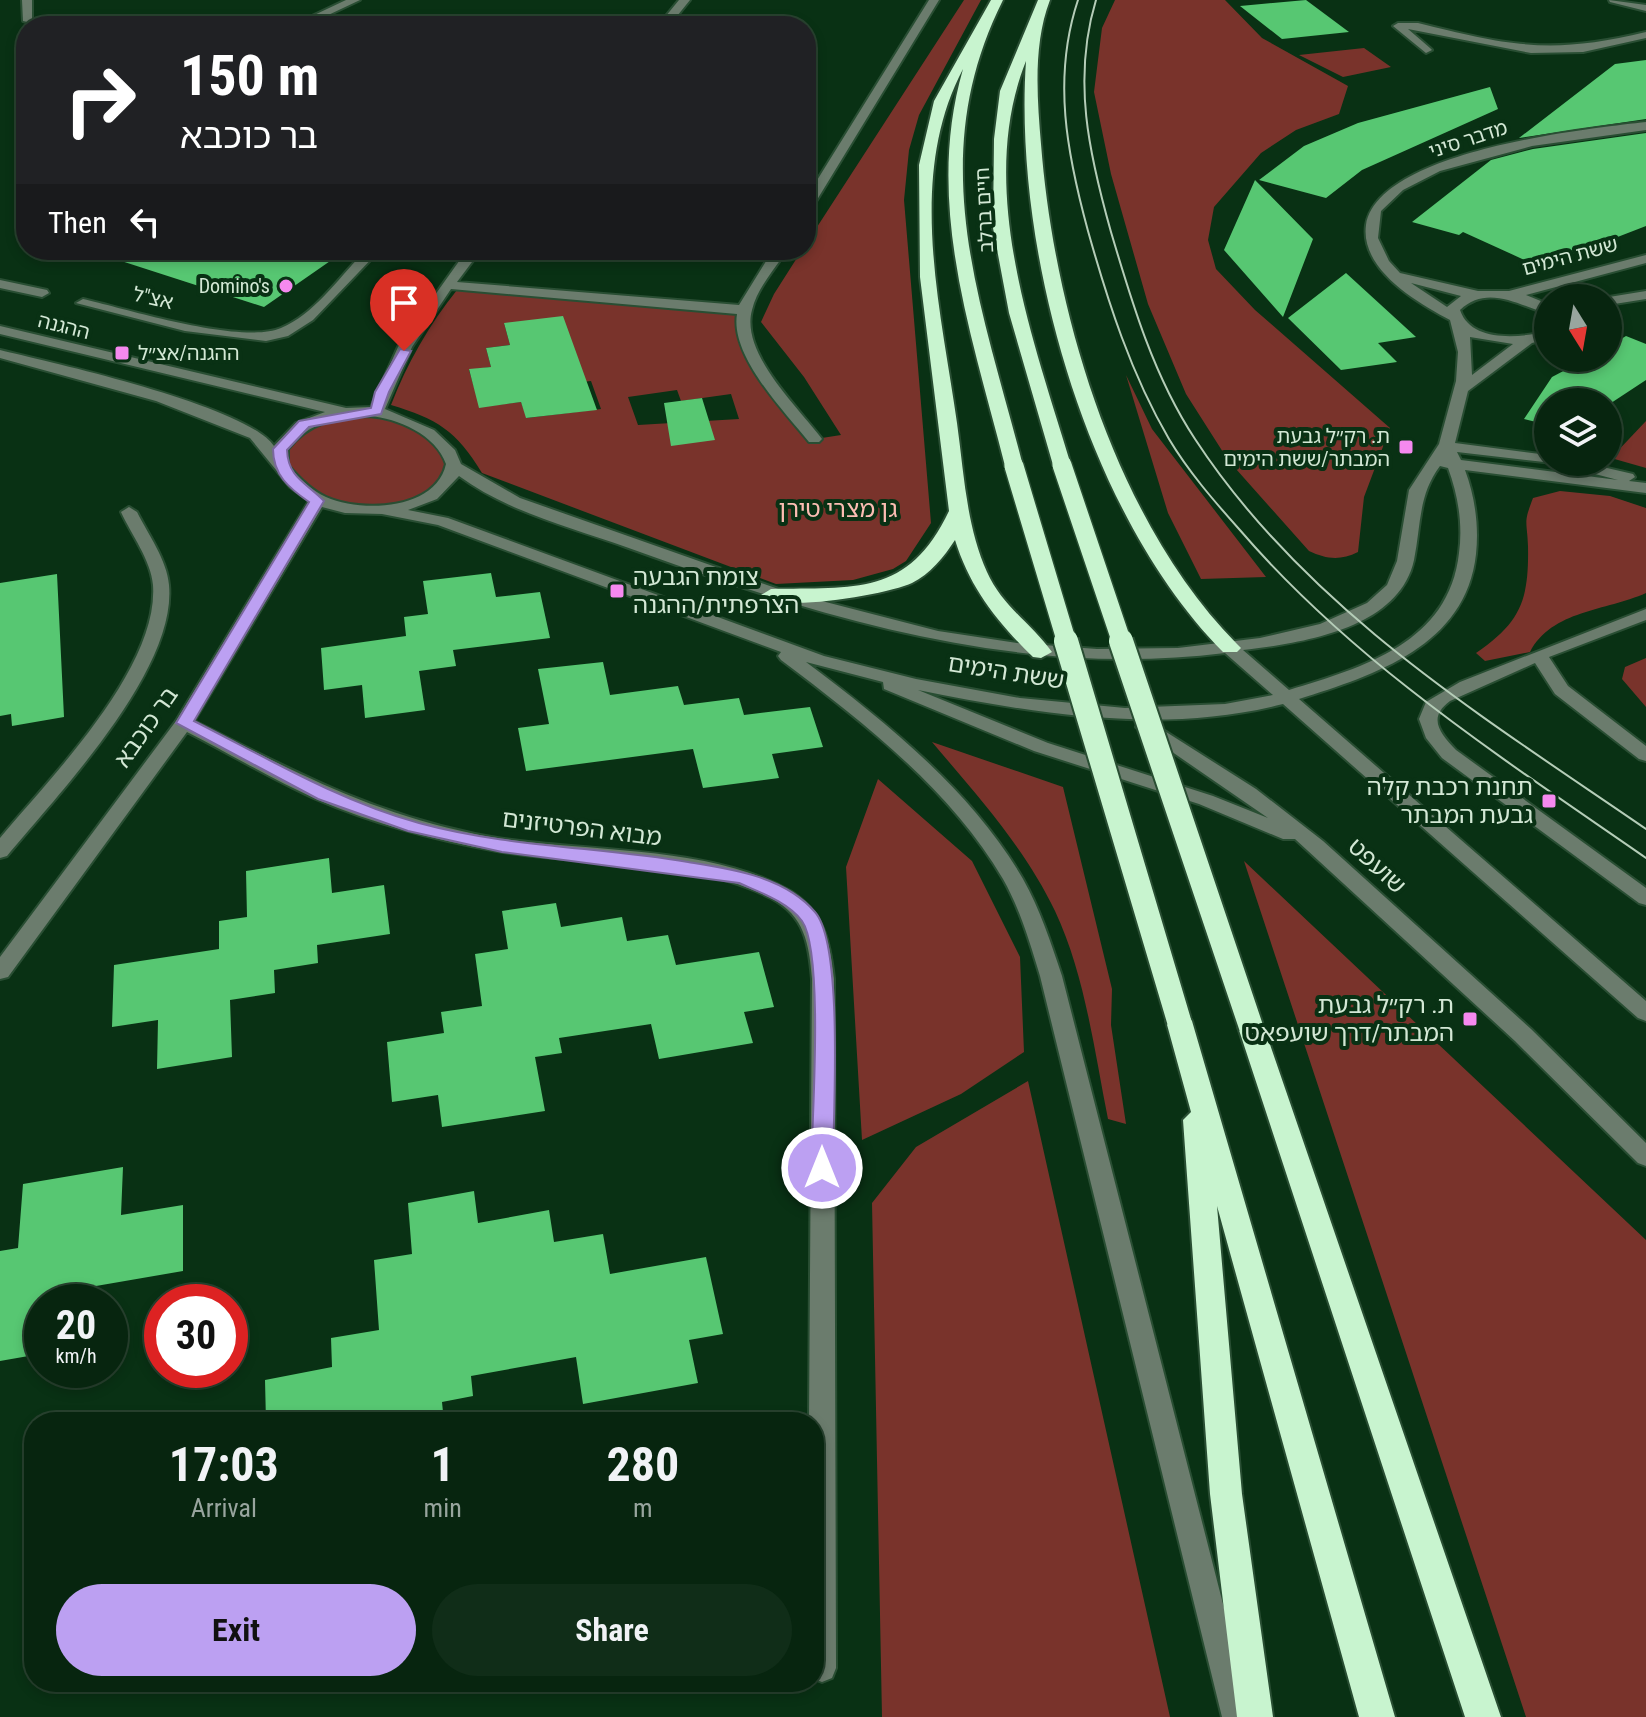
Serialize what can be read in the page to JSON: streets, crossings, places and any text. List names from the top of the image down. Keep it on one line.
{"streets":{"highway":["חיים ברלב"],"street":["מדבר סיני","ששת הימים","אצ\"ל","ההגנה","בר כוכבא","מבוא הפרטיזנים","שועפט"]},"crossings":[["מדבר סיני","ששת הימים"],["ששת הימים","ההגנה"],["ששת הימים","בר כוכבא"],["ששת הימים","שועפט"],["ההגנה","בר כוכבא"],["בר כוכבא","מבוא הפרטיזנים"]],"parks":["גן מצרי טירן"],"places":{"other":["Domino's"],"transit":["ההגנה/אצ״ל","ת. רק״ל גבעת המבתר/ששת הימים","צומת הגבעה הצרפתית/ההגנה","תחנת רכבת קלה גבעת המבתר","ת. רק״ל גבעת המבתר/דרך שועפאט"]},"north":"bottom","page":{"turn":["150 m","בר כוכבא"],"then":"Then","speed":"20 km/h","limit":"30","eta":["17:03","Arrival","1","min","280","m"],"buttons":["Exit","Share"]}}
